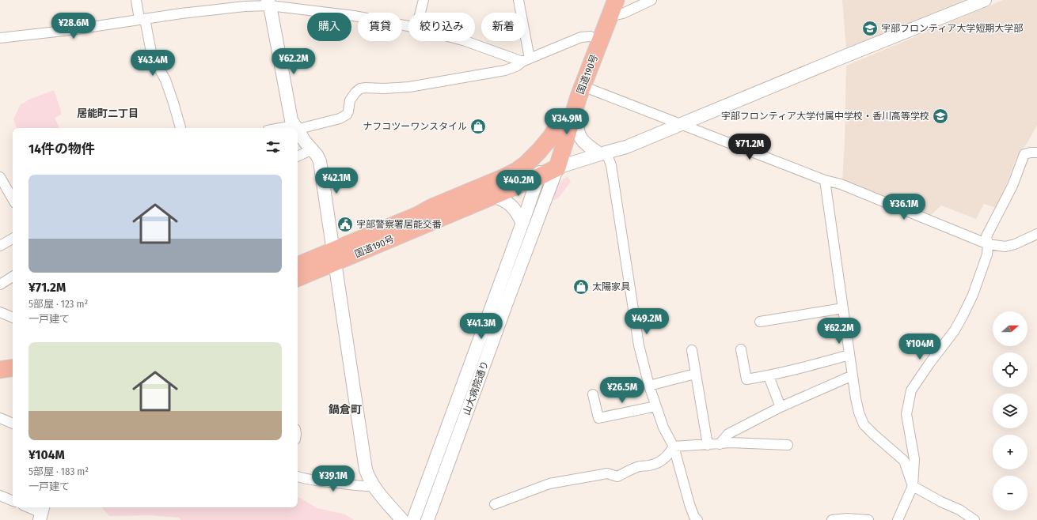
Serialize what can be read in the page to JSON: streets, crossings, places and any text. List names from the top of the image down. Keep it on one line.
{"streets":{"highway":["国道190号"],"street":["山大病院通り"]},"crossings":[["国道190号","山大病院通り"]],"districts":["居能町二丁目","鍋倉町"],"places":{"school or university":["宇部フロンティア大学短期大学部","宇部フロンティア大学付属中学校・香川高等学校"],"shop":["ナフコツーワンスタイル","太陽家具"],"public building":["宇部警察署居能交番"]},"north":"right","page":{"price":["¥28.6M","¥62.2M","¥43.4M","¥34.9M","¥71.2M","¥42.1M","¥40.2M","¥36.1M","¥49.2M","¥41.3M","¥62.2M","¥104M","¥26.5M","¥39.1M"],"chip":["購入","賃貸","絞り込み","新着"],"heading":"14件の物件","list":[{"name":"¥71.2M","note":"5部屋 · 123 m² · 一戸建て"},{"name":"¥104M","note":"5部屋 · 183 m² · 一戸建て"}],"map_buttons":["+","−"]}}
